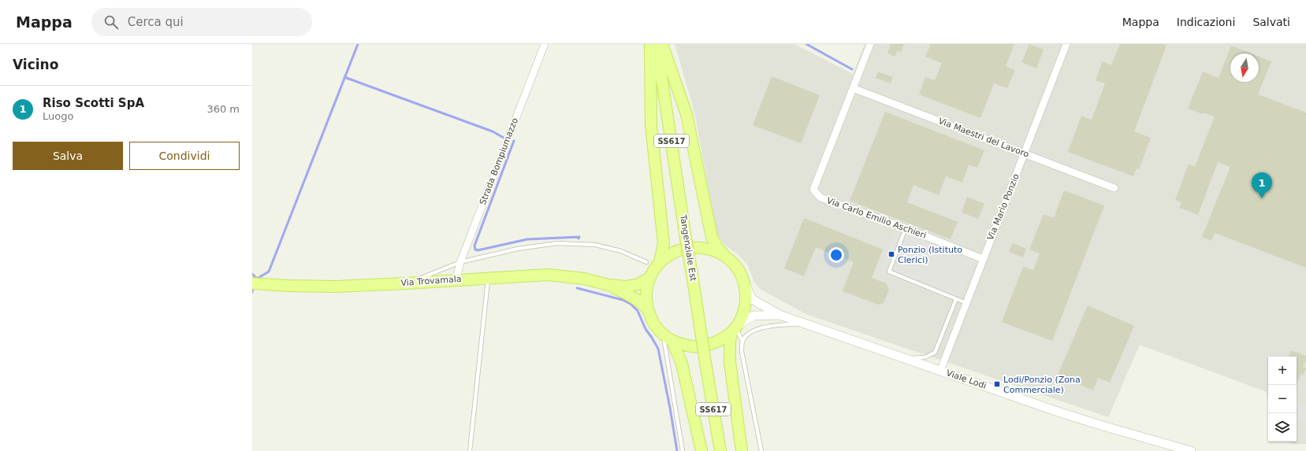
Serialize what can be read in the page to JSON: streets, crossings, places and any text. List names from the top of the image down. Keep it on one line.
{"streets":{"main road":["SS617","Tangenziale Est","Via Trovamala"],"street":["Via Maestri del Lavoro","Strada Bompiumazzo","Via Mario Ponzio","Via Carlo Emilio Aschieri","Viale Lodi"]},"crossings":[["Via Maestri del Lavoro","Via Mario Ponzio"],["Via Maestri del Lavoro","Via Carlo Emilio Aschieri"],["Strada Bompiumazzo","Via Trovamala"],["Via Mario Ponzio","Via Carlo Emilio Aschieri"],["Via Mario Ponzio","Viale Lodi"],["Via Trovamala","Viale Lodi"]],"places":{"transit":["Ponzio (Istituto Clerici)","Lodi/Ponzio (Zona Commerciale)"]},"north":"bottom","page":{"header":"Mappa","search":"Cerca qui","nav":["Mappa","Indicazioni","Salvati"],"heading":"Vicino","list":[{"mark":"1","name":"Riso Scotti SpA","note":"Luogo","value":"360 m"}],"buttons":["Salva","Condividi"],"pins":"1","map_buttons":["+","−"]}}
